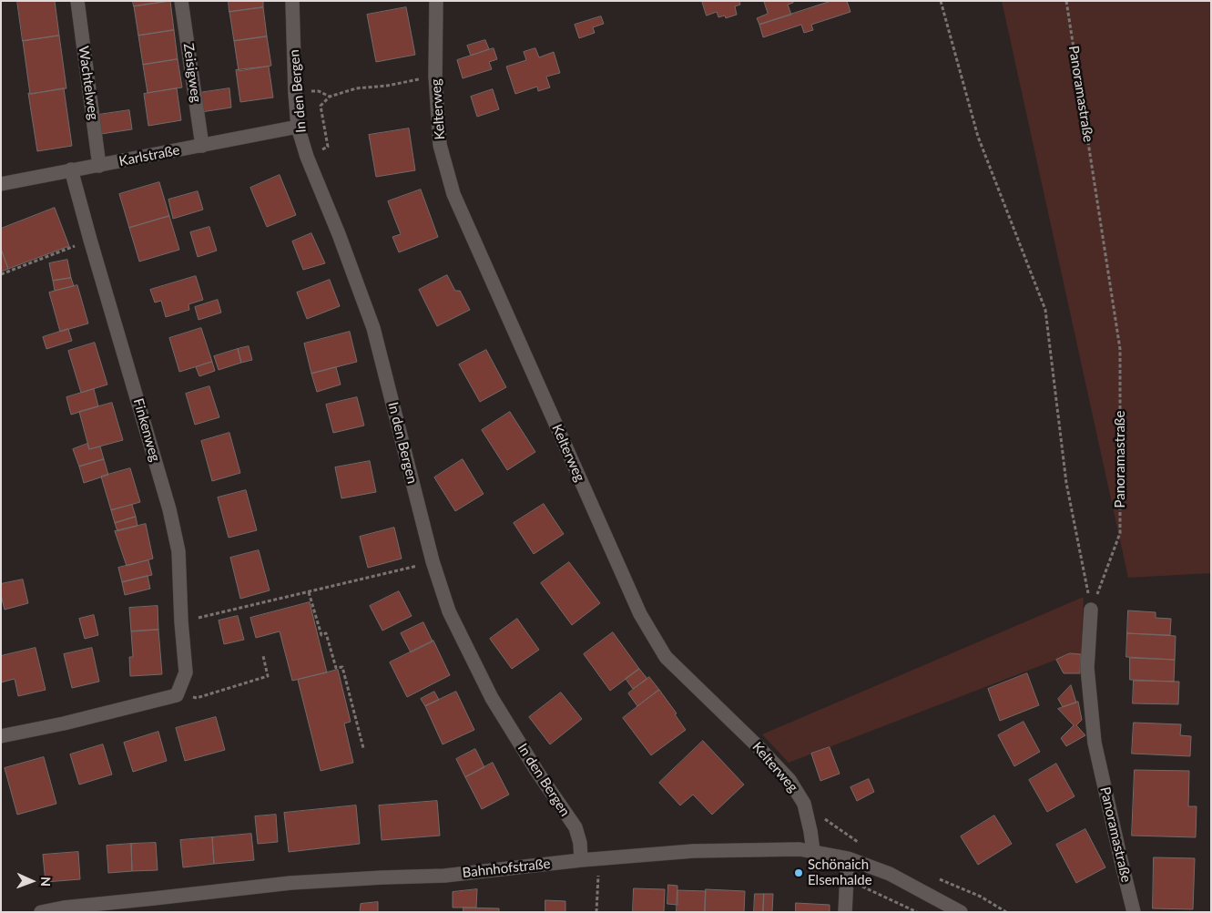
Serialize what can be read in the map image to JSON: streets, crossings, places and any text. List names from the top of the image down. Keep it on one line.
{"streets":{"street":["Zeisigweg","Wachtelweg","In den Bergen","Panoramastraße","Kelterweg","Karlstraße","Finkenweg","Bahnhofstraße"]},"crossings":[["Zeisigweg","Karlstraße"],["Wachtelweg","Karlstraße"],["In den Bergen","Karlstraße"],["In den Bergen","Bahnhofstraße"],["Kelterweg","Bahnhofstraße"],["Karlstraße","Finkenweg"]],"places":["Schönaich Elsenhalde"],"north":"right"}
